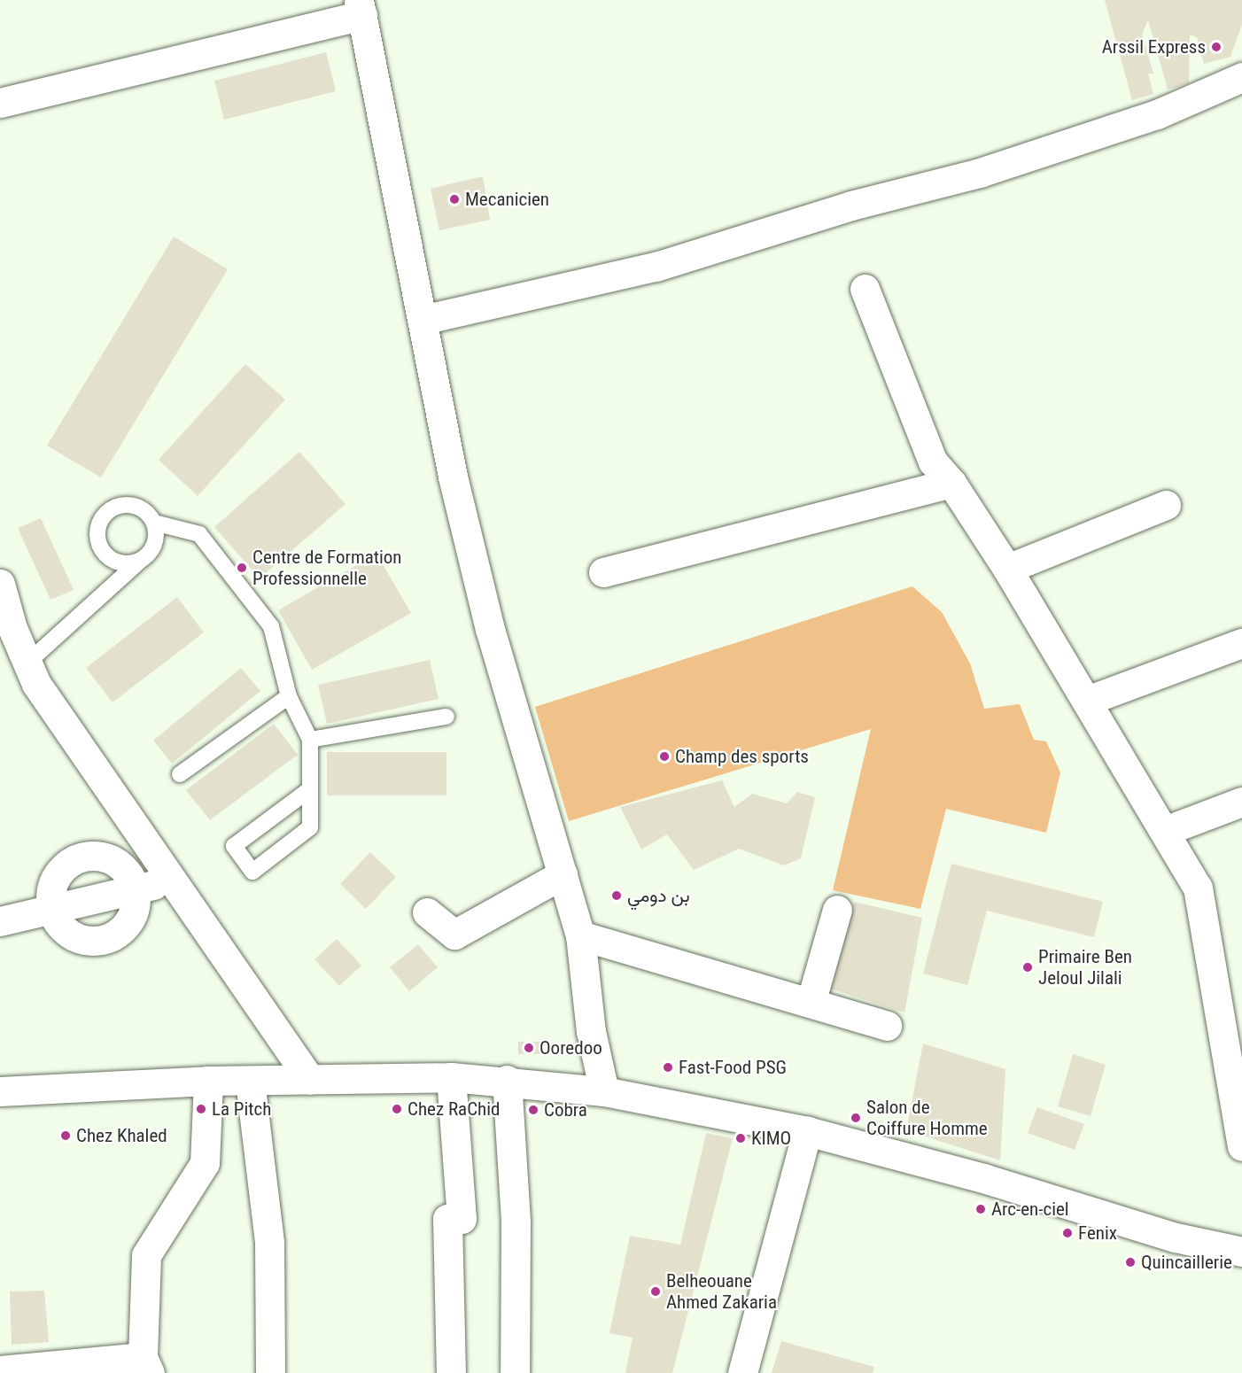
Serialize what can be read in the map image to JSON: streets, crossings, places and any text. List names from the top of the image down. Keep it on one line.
{"places":["Arssil Express","Mecanicien","Centre de Formation Professionnelle","Champ des sports","بن دومي","Primaire Ben Jeloul Jilali","Ooredoo","Fast-Food PSG","La Pitch","Chez RaChid","Cobra","Salon de Coiffure Homme","Chez Khaled","KIMO","Arc-en-ciel","Fenix","Quincaillerie","Belheouane Ahmed Zakaria"]}
